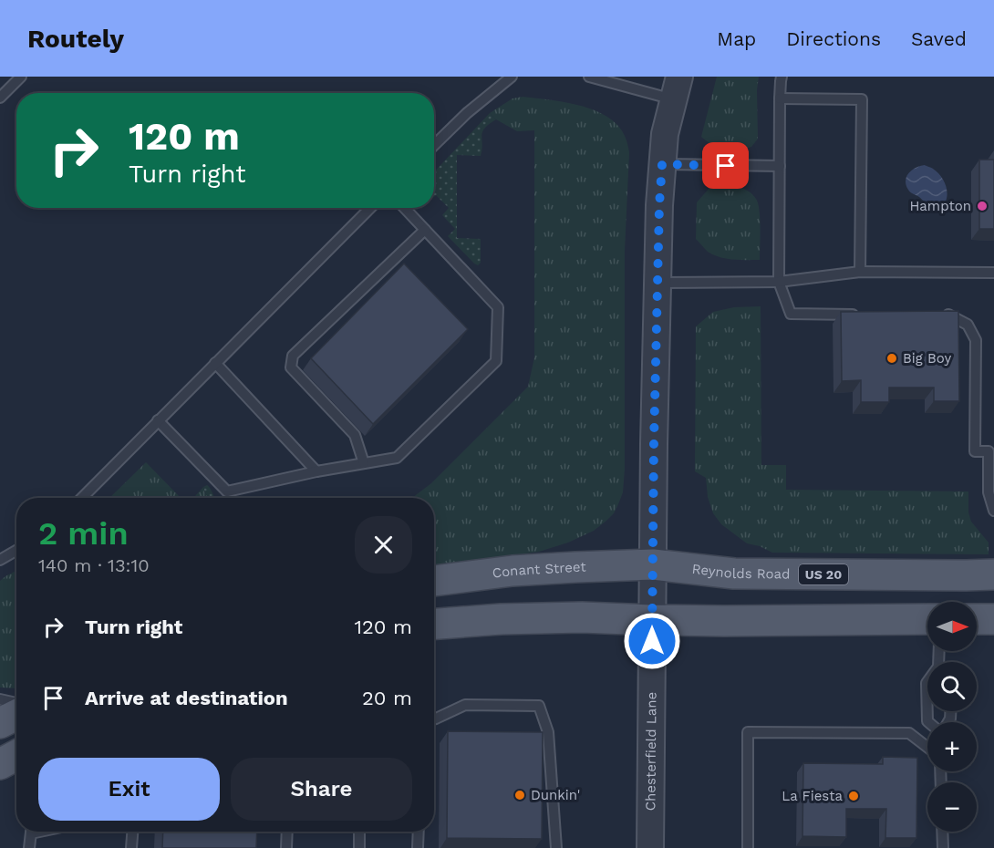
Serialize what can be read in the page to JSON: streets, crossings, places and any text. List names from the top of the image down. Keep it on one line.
{"streets":{"main road":["Conant Street","Reynolds Road","US 20"],"street":["Chesterfield Lane"]},"crossings":[["Conant Street","Reynolds Road"],["Conant Street","Chesterfield Lane"],["Reynolds Road","Chesterfield Lane"]],"places":["Hampton","Big Boy","Dunkin'","La Fiesta"],"north":"right","page":{"header":"Routely","nav":["Map","Directions","Saved"],"turn":["120 m","Turn right"],"heading":["2 min","140 m · 13:10"],"list":[{"name":"Turn right","value":"120 m"},{"name":"Arrive at destination","value":"20 m"}],"map_buttons":["+","−"],"buttons":["Exit","Share"]}}
